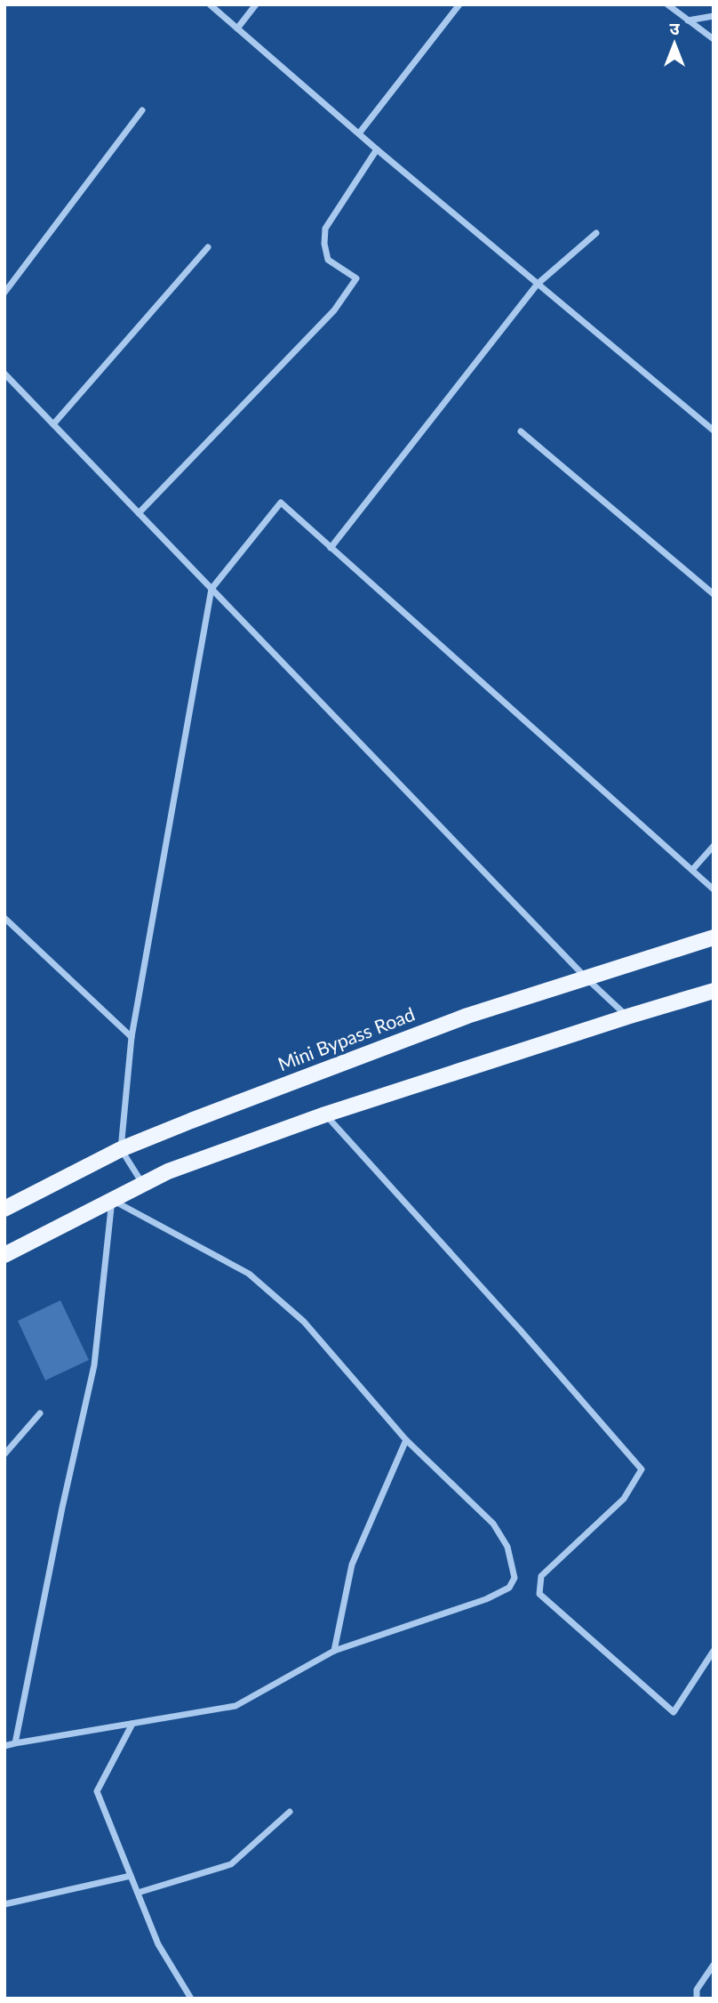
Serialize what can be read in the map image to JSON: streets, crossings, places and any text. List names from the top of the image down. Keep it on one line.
{"streets":{"main road":["Mini Bypass Road"]},"north":"top"}
